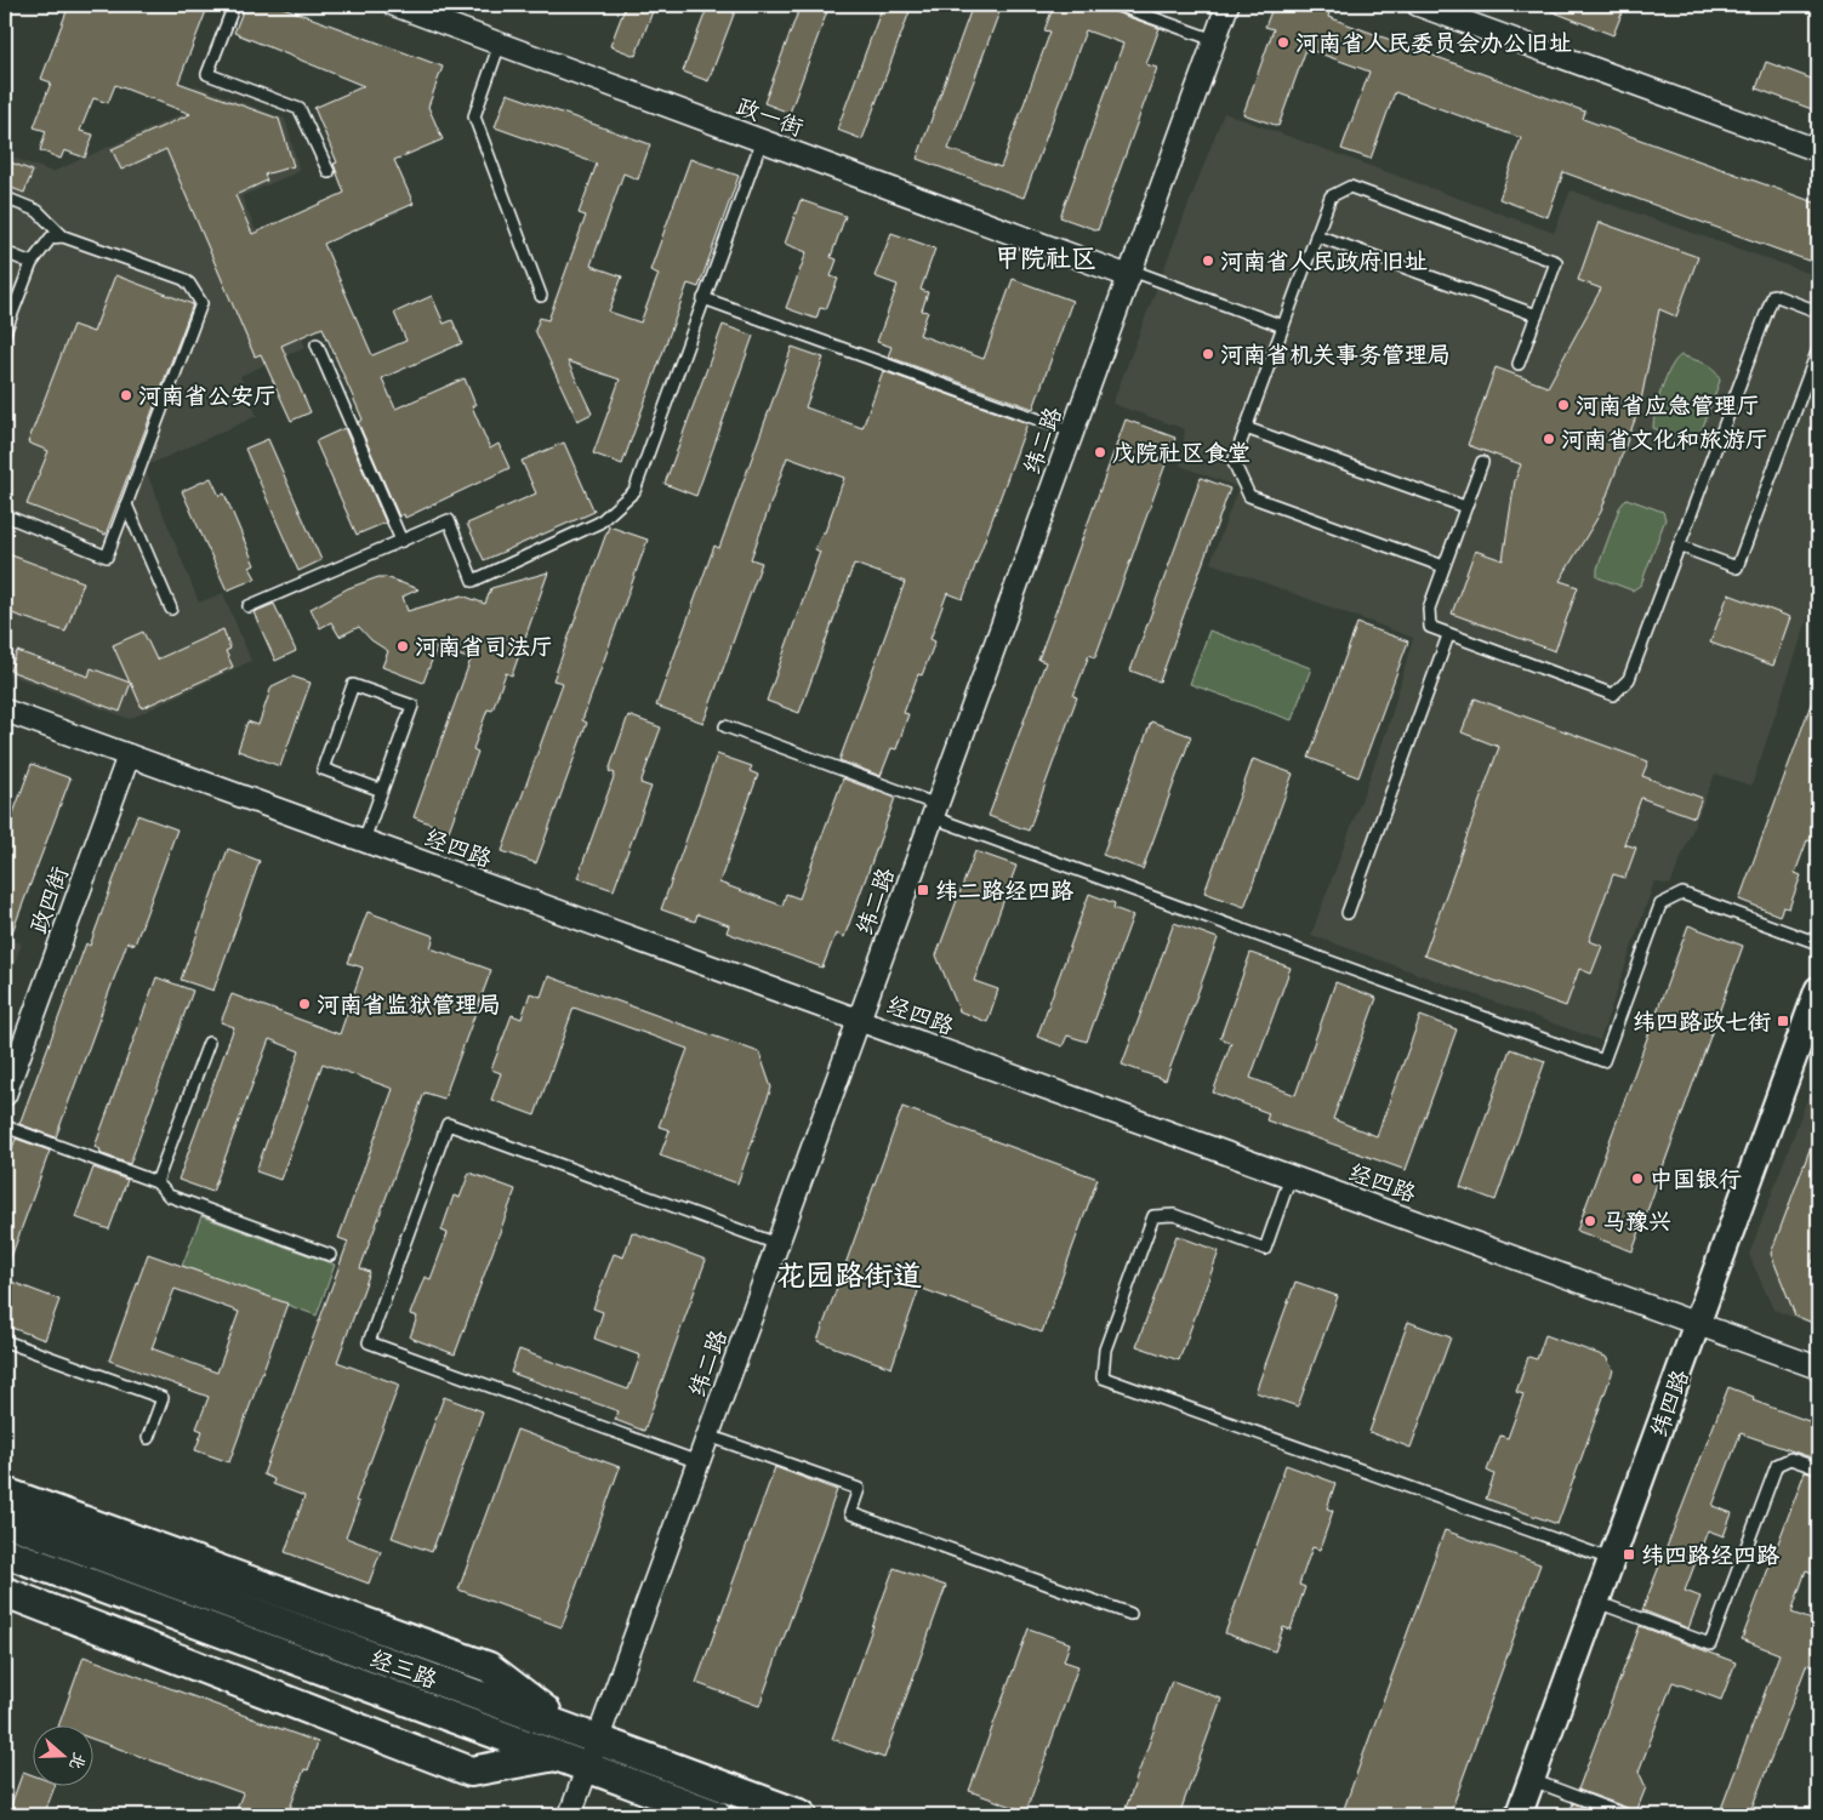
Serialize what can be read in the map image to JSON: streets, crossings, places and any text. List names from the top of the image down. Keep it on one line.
{"streets":{"main road":["经三路"],"street":["政一街","纬二路","经四路","政四街","纬四路"]},"crossings":[["政一街","纬二路"],["纬二路","经四路"],["纬二路","经三路"],["经四路","政四街"],["经四路","纬四路"]],"districts":["甲院社区","花园路街道"],"places":{"other":["河南省人民委员会办公旧址","河南省人民政府旧址","河南省机关事务管理局","河南省公安厅","河南省应急管理厅","河南省文化和旅游厅","戊院社区食堂","河南省司法厅","河南省监狱管理局","中国银行","马豫兴"],"transit":["纬二路经四路","纬四路政七街","纬四路经四路"]},"north":"right"}
